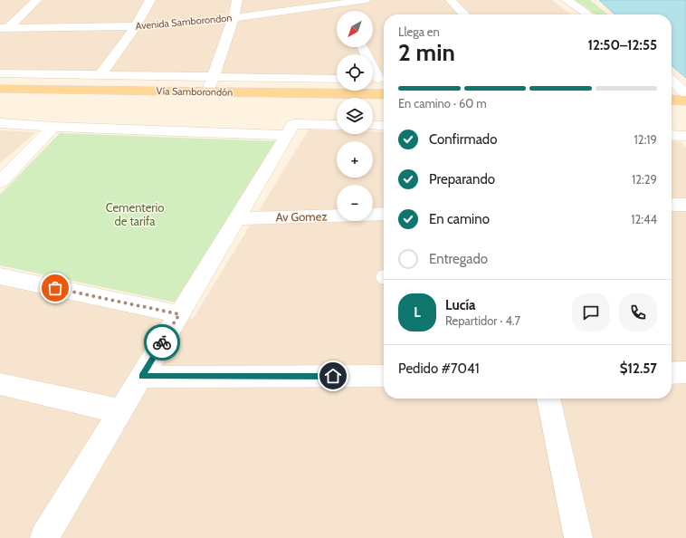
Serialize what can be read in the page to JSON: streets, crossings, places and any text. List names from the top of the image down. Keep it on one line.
{"streets":{"main road":["Vía Samborondón"],"street":["Avenida Samborondon","Av Gomez"]},"parks":["Cementerio de tarifa"],"north":"bottom left","page":{"map_buttons":["+","−"],"heading":["2 min","Llega en","12:50–12:55"],"panel":["Lucía","Repartidor · 4.7","Pedido #7041","$12.57"],"bar":"En camino · 60 m","list":[["Confirmado","12:19"],["Preparando","12:29"],["En camino","12:44"],"Entregado"],"round":"L"}}
